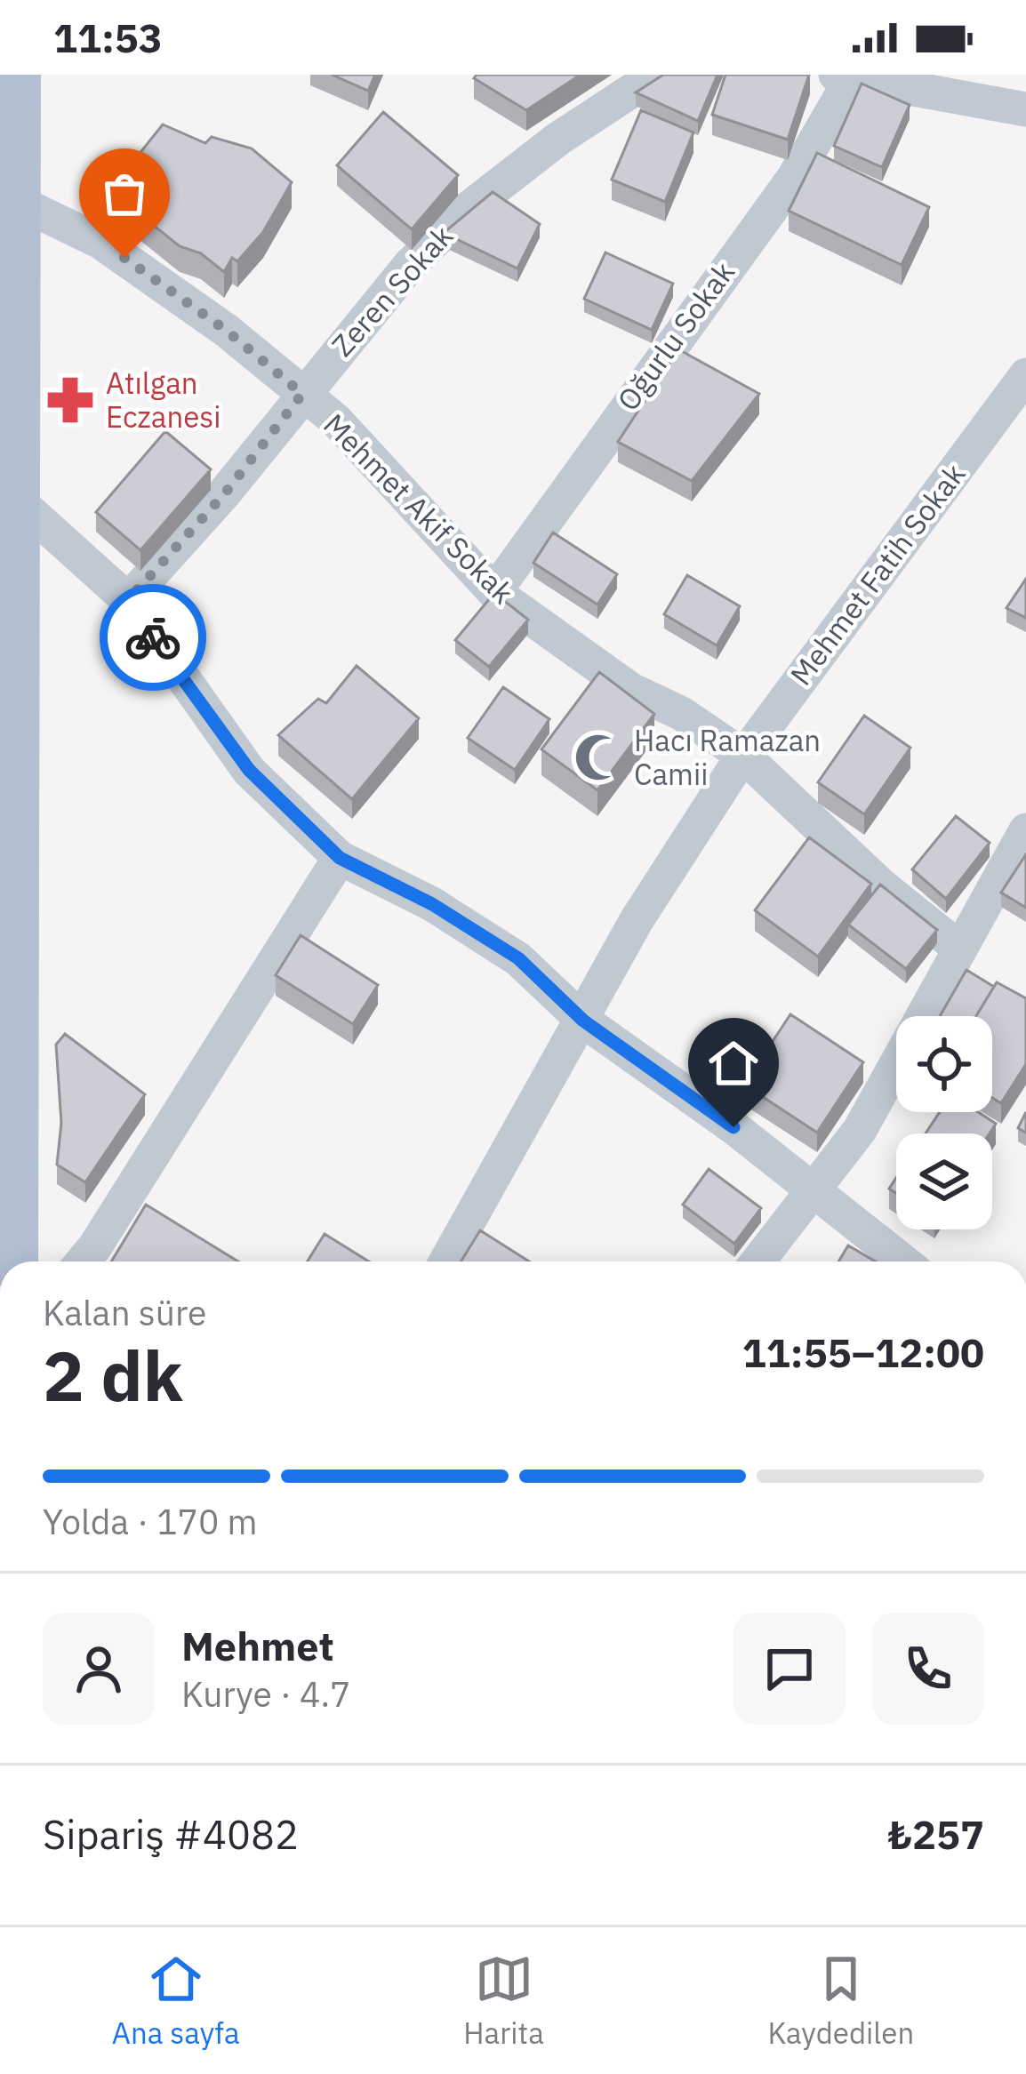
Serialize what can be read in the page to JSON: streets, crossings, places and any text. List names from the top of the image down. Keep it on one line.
{"streets":{"street":["Zeren Sokak","Oğurlu Sokak","Mehmet Akif Sokak","Mehmet Fatih Sokak"]},"crossings":[["Zeren Sokak","Mehmet Akif Sokak"],["Oğurlu Sokak","Mehmet Akif Sokak"],["Mehmet Akif Sokak","Mehmet Fatih Sokak"]],"places":{"pharmacy":["Atılgan Eczanesi"],"mosque":["Hacı Ramazan Camii"]},"page":{"status":"11:53","heading":["2 dk","Kalan süre","11:55–12:00"],"panel":["Mehmet","Kurye · 4.7","Sipariş #4082","₺257"],"bar":"Yolda · 170 m","tabs":["Ana sayfa","Harita","Kaydedilen"]}}
